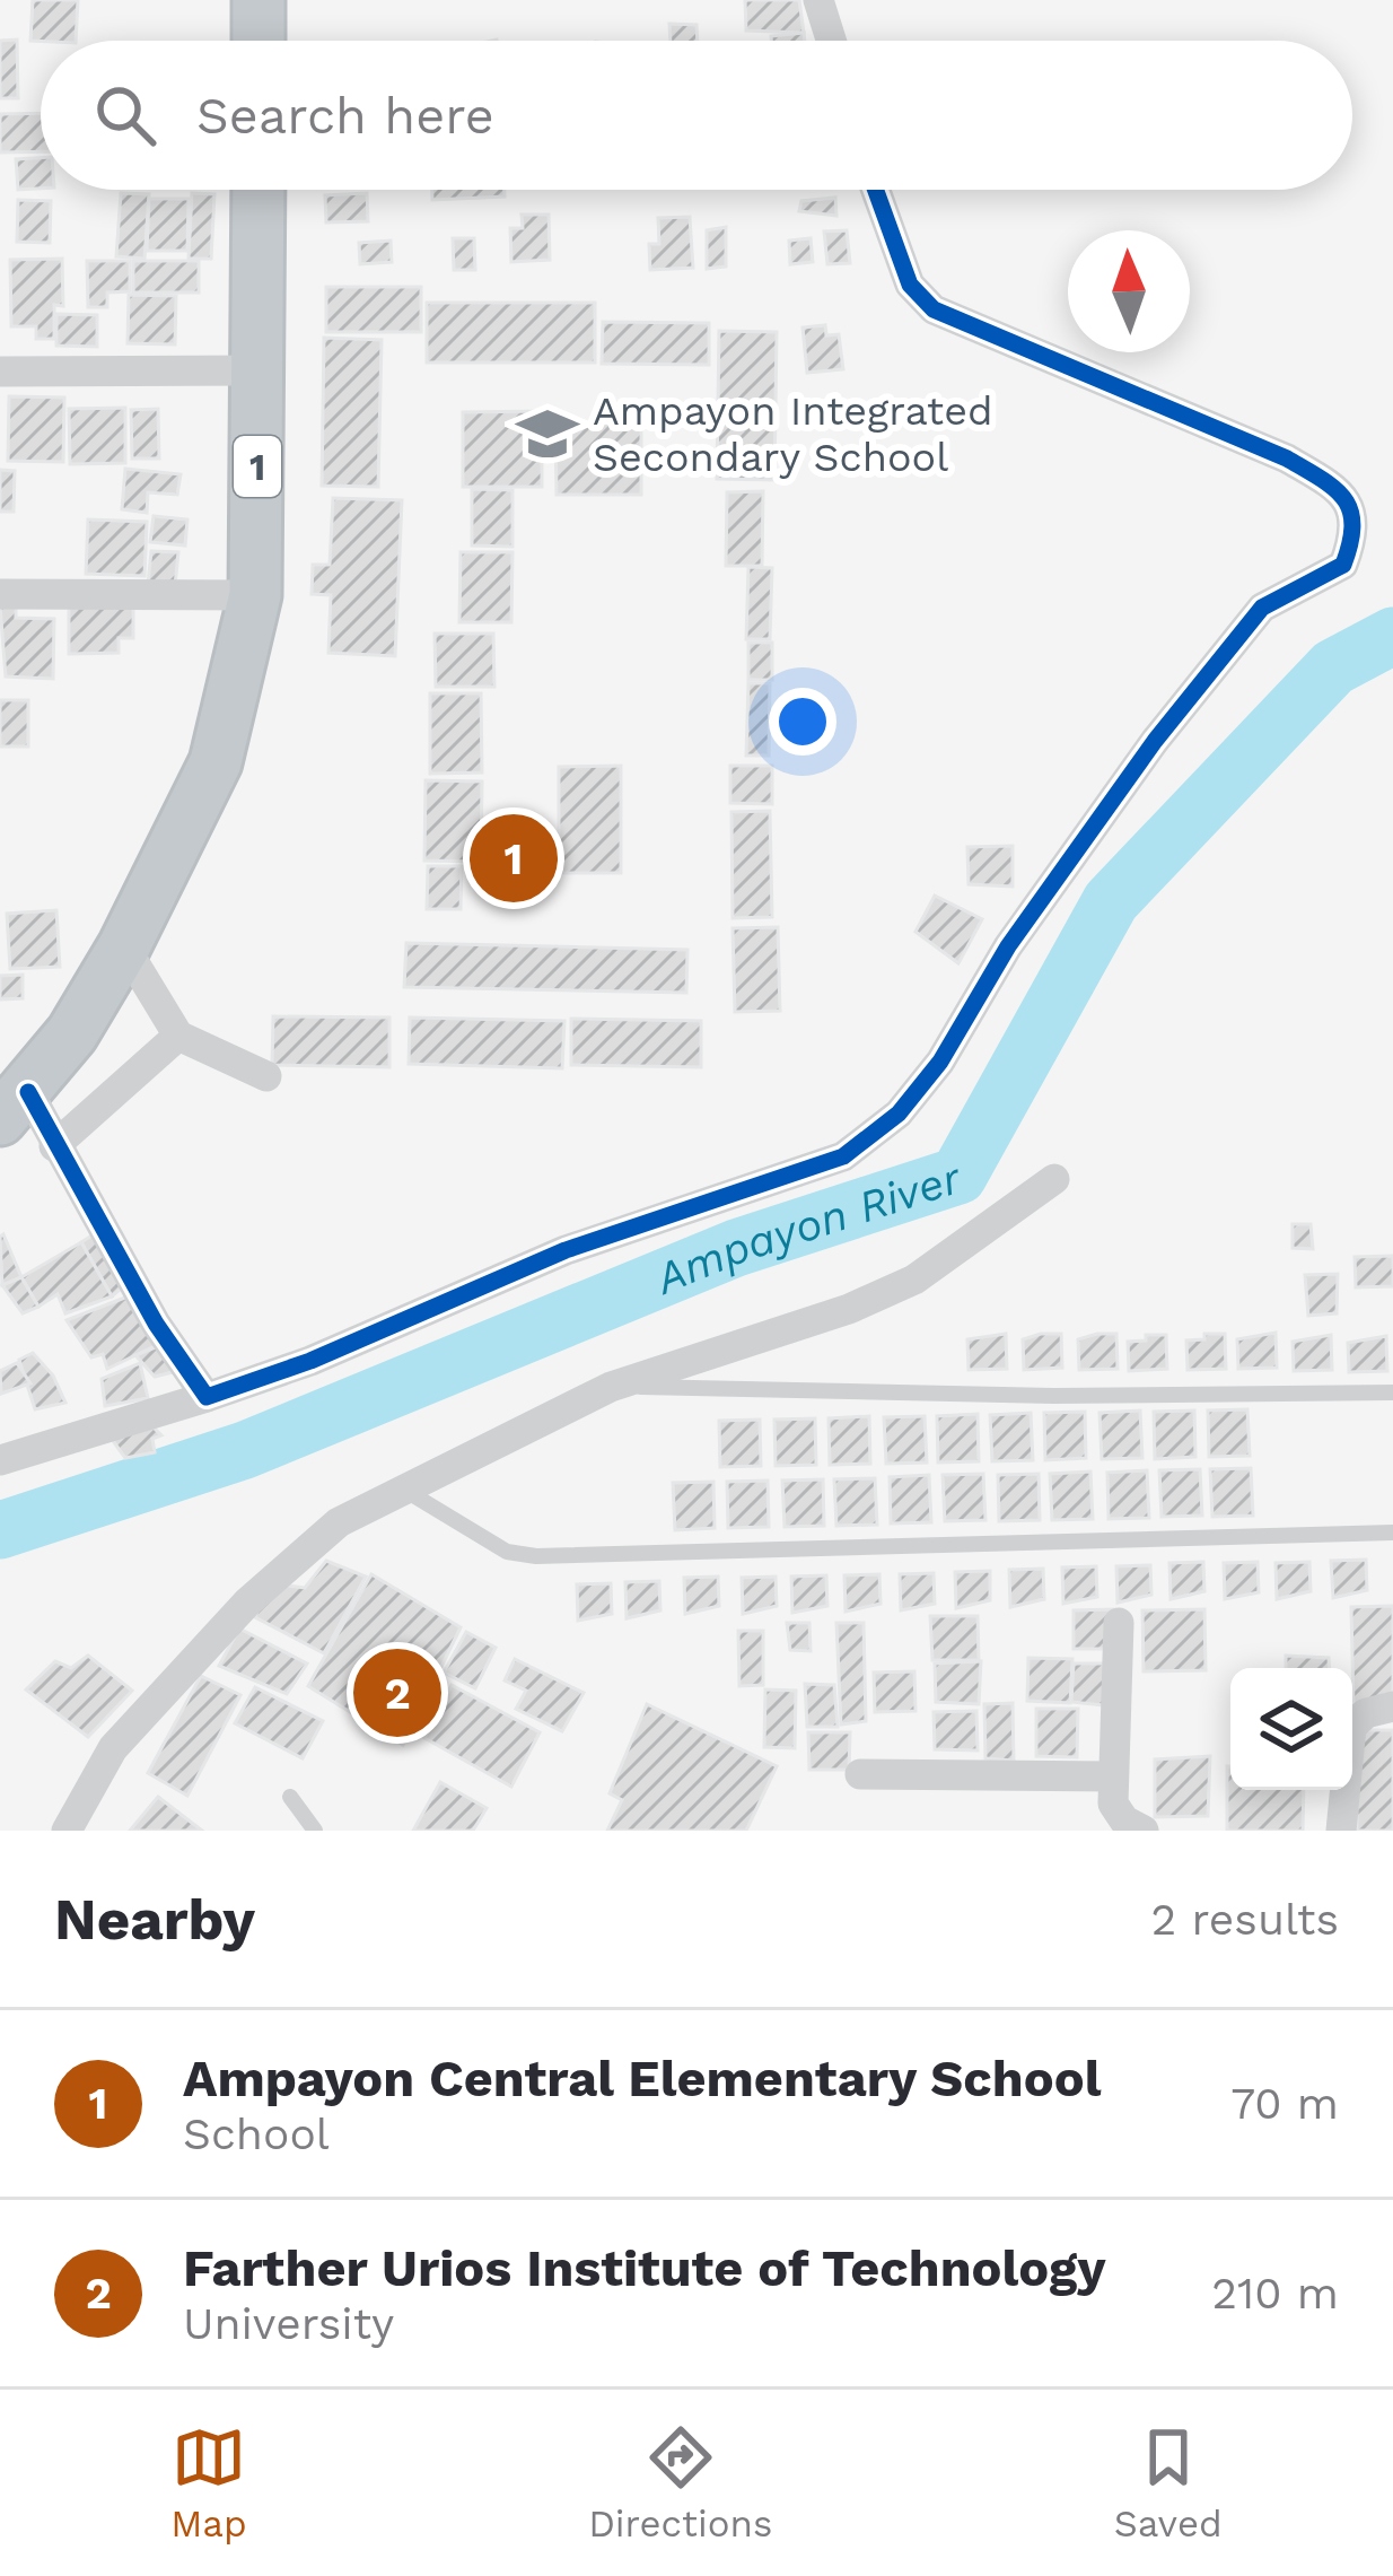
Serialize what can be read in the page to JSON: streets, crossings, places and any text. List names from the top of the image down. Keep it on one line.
{"streets":{"highway":["1"]},"water":["Ampayon River"],"places":{"school or university":["Ampayon Integrated Secondary School"]},"north":"top","page":{"search":"Search here","pins":["1","2"],"heading":["Nearby","2 results"],"list":[{"mark":"1","name":"Ampayon Central Elementary School","note":"School","value":"70 m"},{"mark":"2","name":"Farther Urios Institute of Technology","note":"University","value":"210 m"}],"nav":["Map","Directions","Saved"]}}
